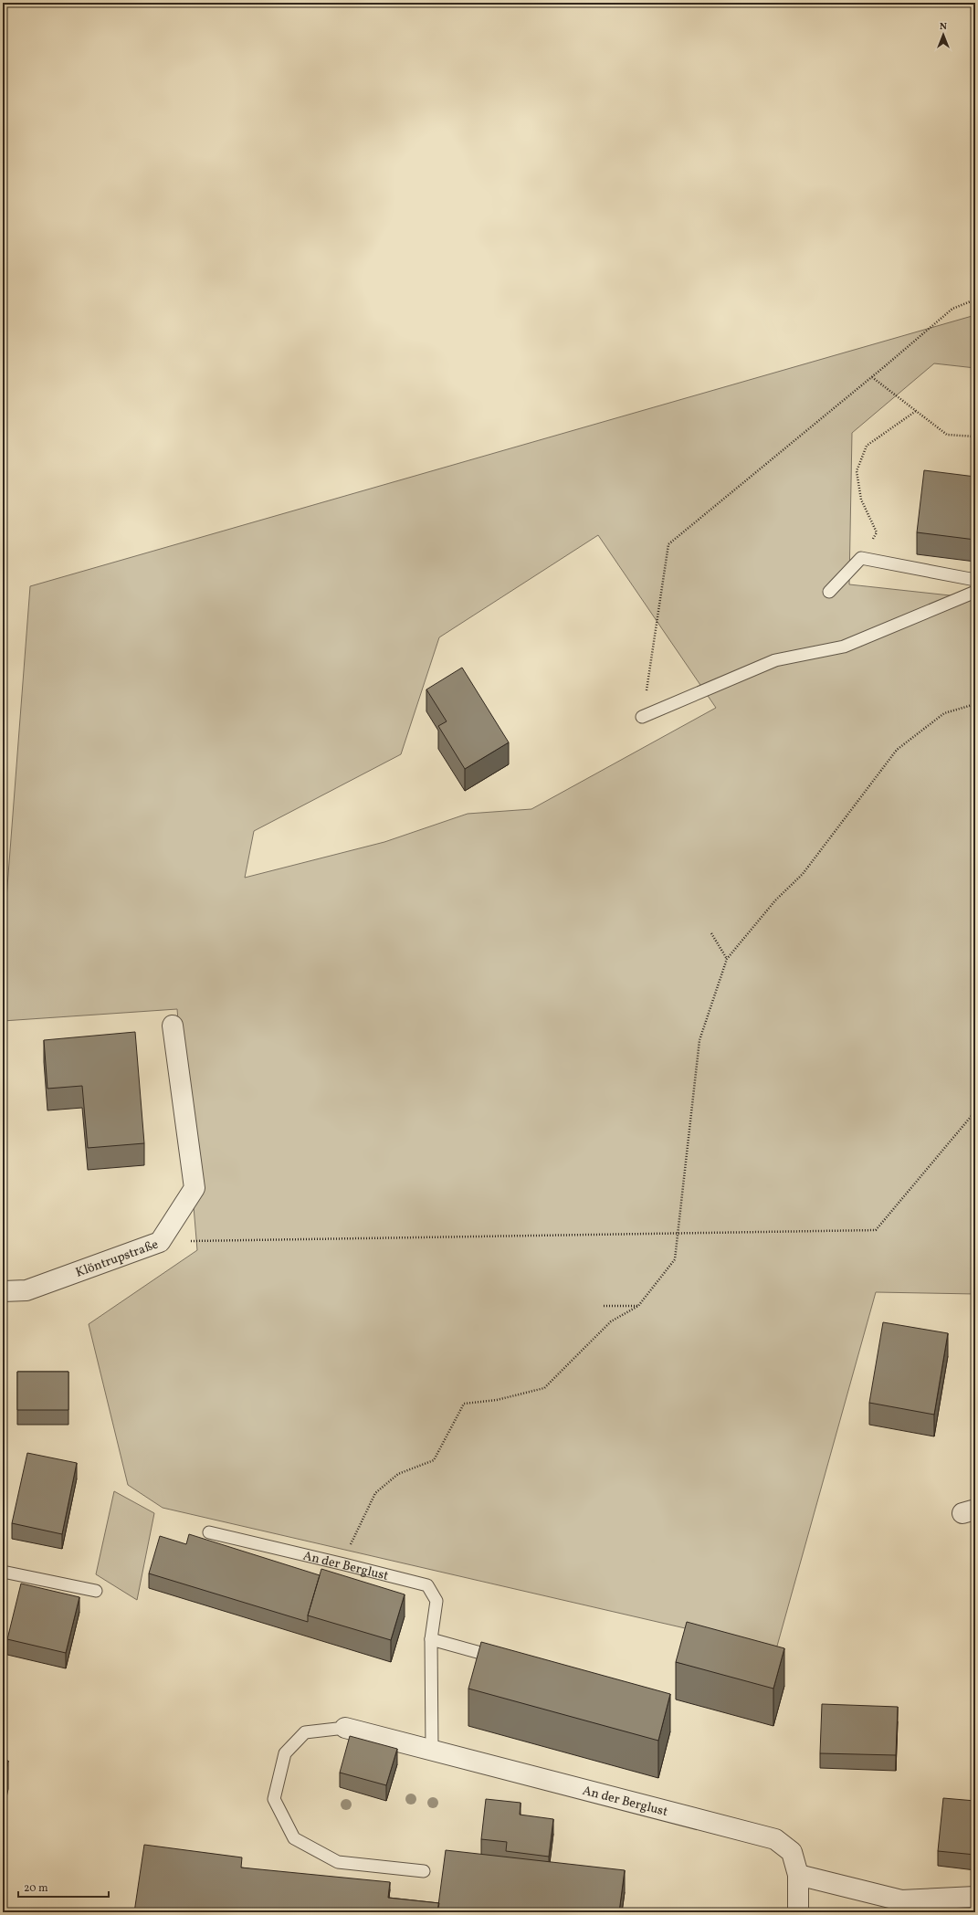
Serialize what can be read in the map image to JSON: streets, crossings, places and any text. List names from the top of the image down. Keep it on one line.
{"streets":{"street":["Klöntrupstraße","An der Berglust"]},"scale_bar":"20 m","north":"top"}
